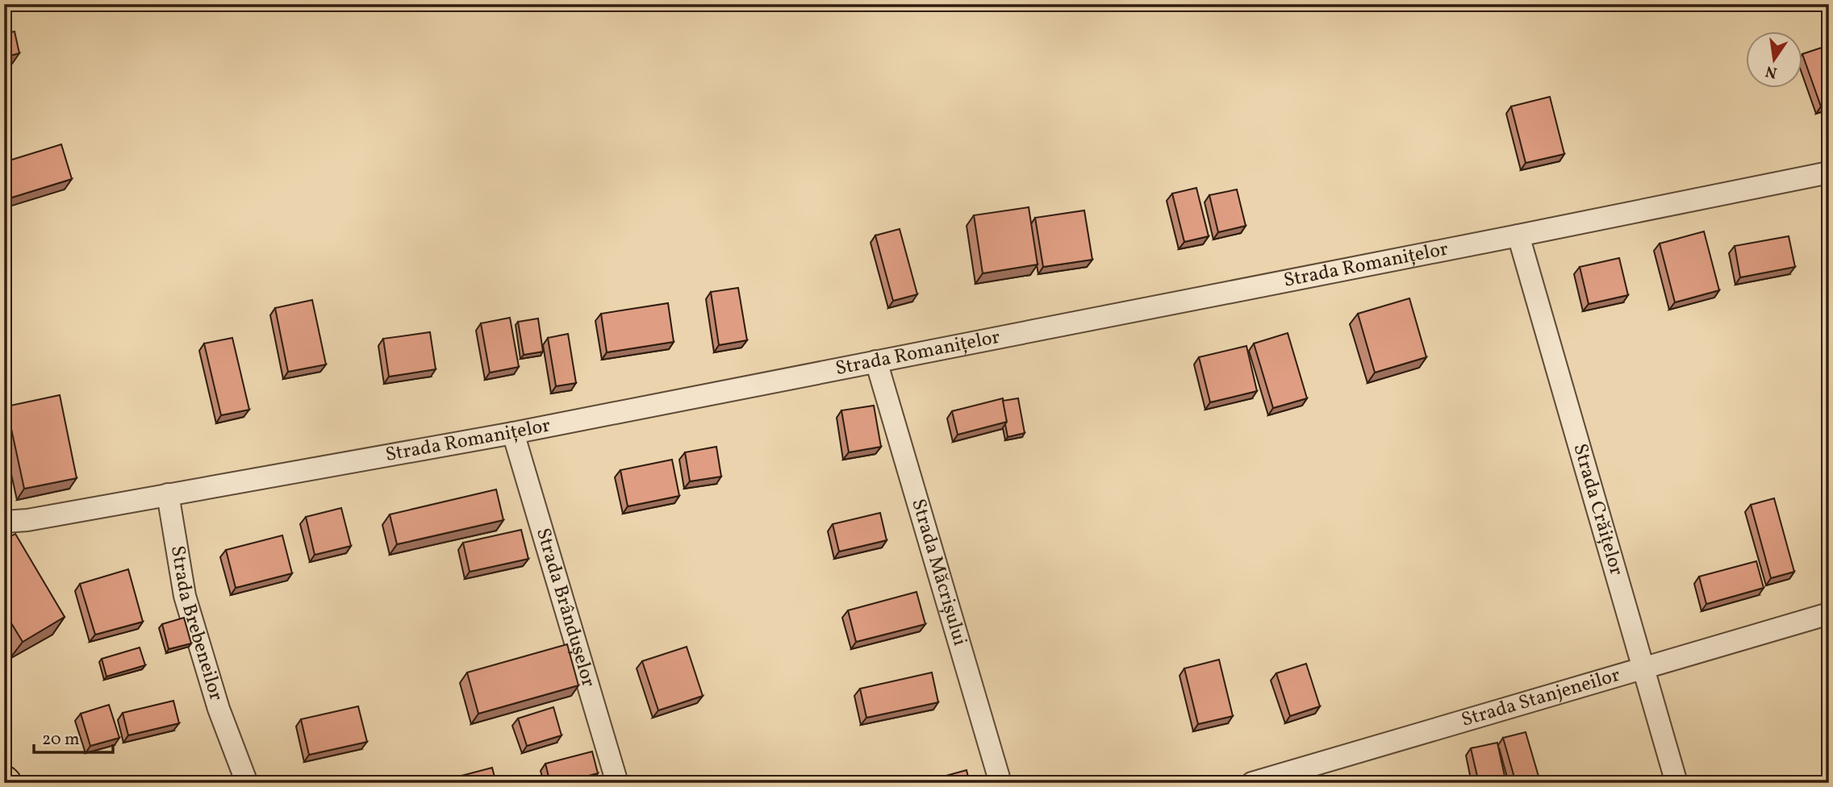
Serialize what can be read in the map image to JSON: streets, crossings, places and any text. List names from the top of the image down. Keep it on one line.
{"streets":{"street":["Strada Romanițelor","Strada Crăițelor","Strada Măcrișului","Strada Brândușelor","Strada Brebeneilor","Strada Stanjeneilor"]},"crossings":[["Strada Romanițelor","Strada Crăițelor"],["Strada Romanițelor","Strada Măcrișului"],["Strada Romanițelor","Strada Brândușelor"],["Strada Romanițelor","Strada Brebeneilor"],["Strada Crăițelor","Strada Stanjeneilor"]],"scale_bar":"20 m","north":"bottom"}
